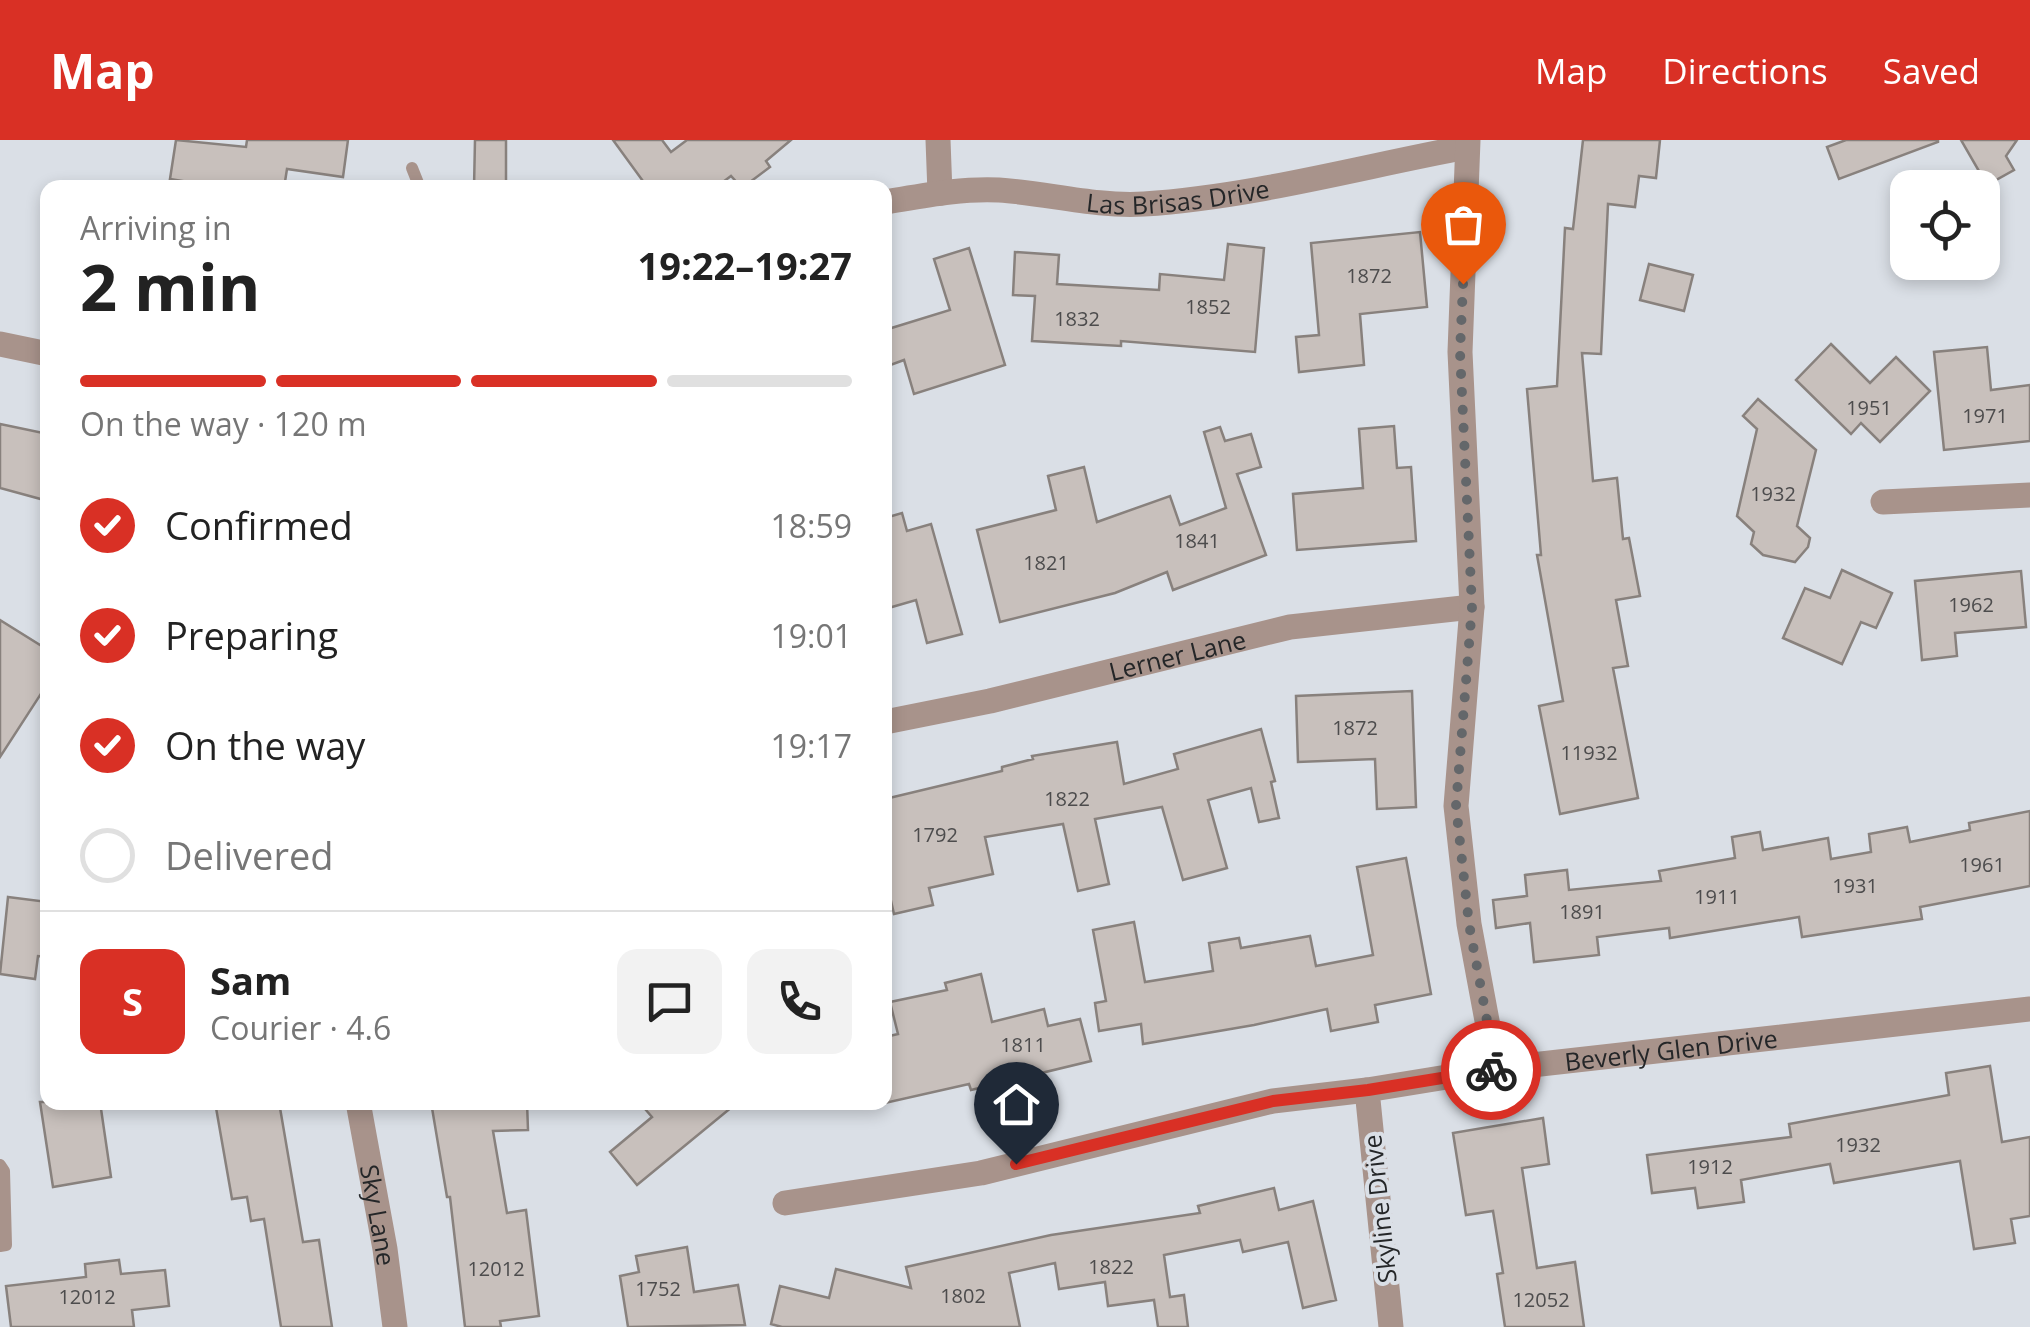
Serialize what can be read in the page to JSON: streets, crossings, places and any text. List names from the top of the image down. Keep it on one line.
{"streets":{"street":["Las Brisas Drive","Lerner Lane","Beverly Glen Drive","Skyline Drive","Sky Lane"]},"crossings":[["Beverly Glen Drive","Skyline Drive"]],"house_numbers":["1872","1852","1832","1951","1971","1932","1841","1821","1962","1872","11932","1822","1792","1961","1931","1911","1891","1811","1932","1912","1822","12012","1752","1802","12012","12052"],"page":{"header":"Map","nav":["Map","Directions","Saved"],"heading":["2 min","Arriving in","19:22–19:27"],"panel":["Sam","Courier · 4.6"],"bar":"On the way · 120 m","list":[["Confirmed","18:59"],["Preparing","19:01"],["On the way","19:17"],"Delivered"],"round":"S"}}
